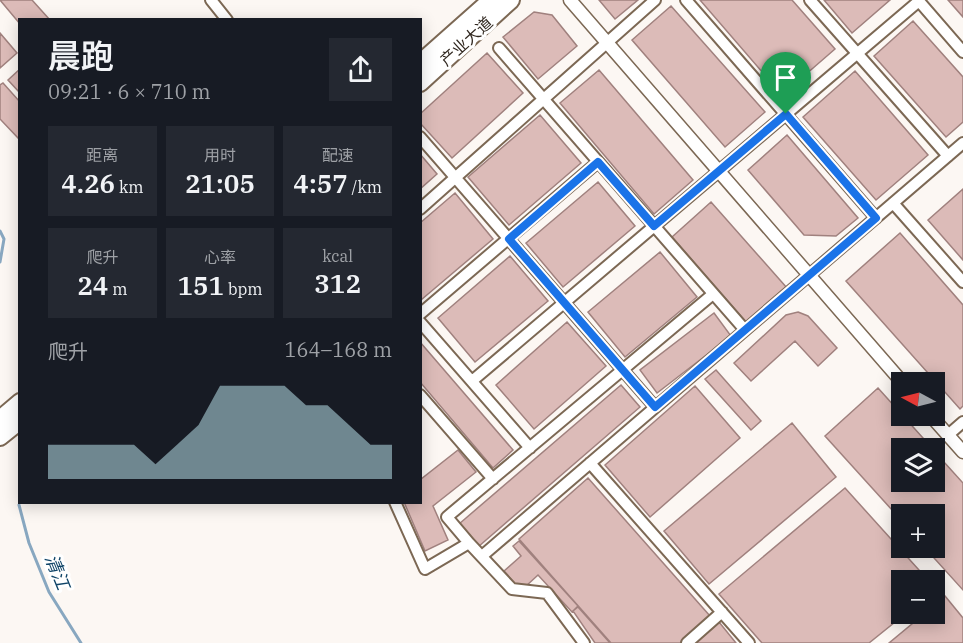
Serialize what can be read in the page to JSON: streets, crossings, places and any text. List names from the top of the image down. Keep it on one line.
{"streets":{"main road":["产业大道"]},"water":["清江"],"north":"left","page":{"heading":["晨跑","09:21 · 6 × 710 m"],"stats":[["距离","4.26 km"],["用时","21:05"],["配速","4:57 /km"],["爬升","24 m"],["心率","151 bpm"],["kcal","312"]],"chart":["爬升","164–168 m"],"map_buttons":["+","−"]}}
